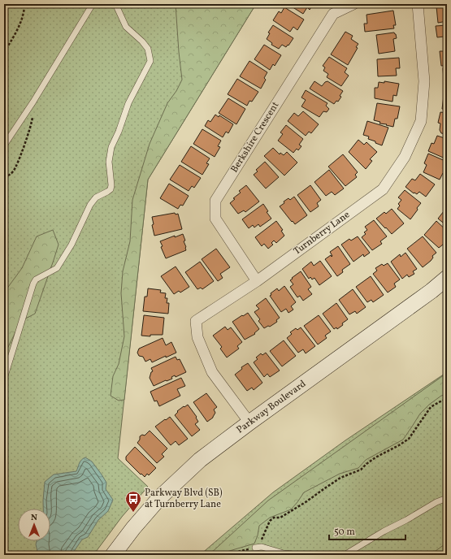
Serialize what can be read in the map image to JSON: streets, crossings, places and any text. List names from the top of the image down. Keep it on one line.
{"streets":{"street":["Berkshire Crescent","Turnberry Lane","Parkway Boulevard"]},"crossings":[["Berkshire Crescent","Turnberry Lane"],["Turnberry Lane","Parkway Boulevard"]],"places":{"bus stop":["Parkway Blvd (SB) at Turnberry Lane"]},"scale_bar":"50 m","north":"top"}
